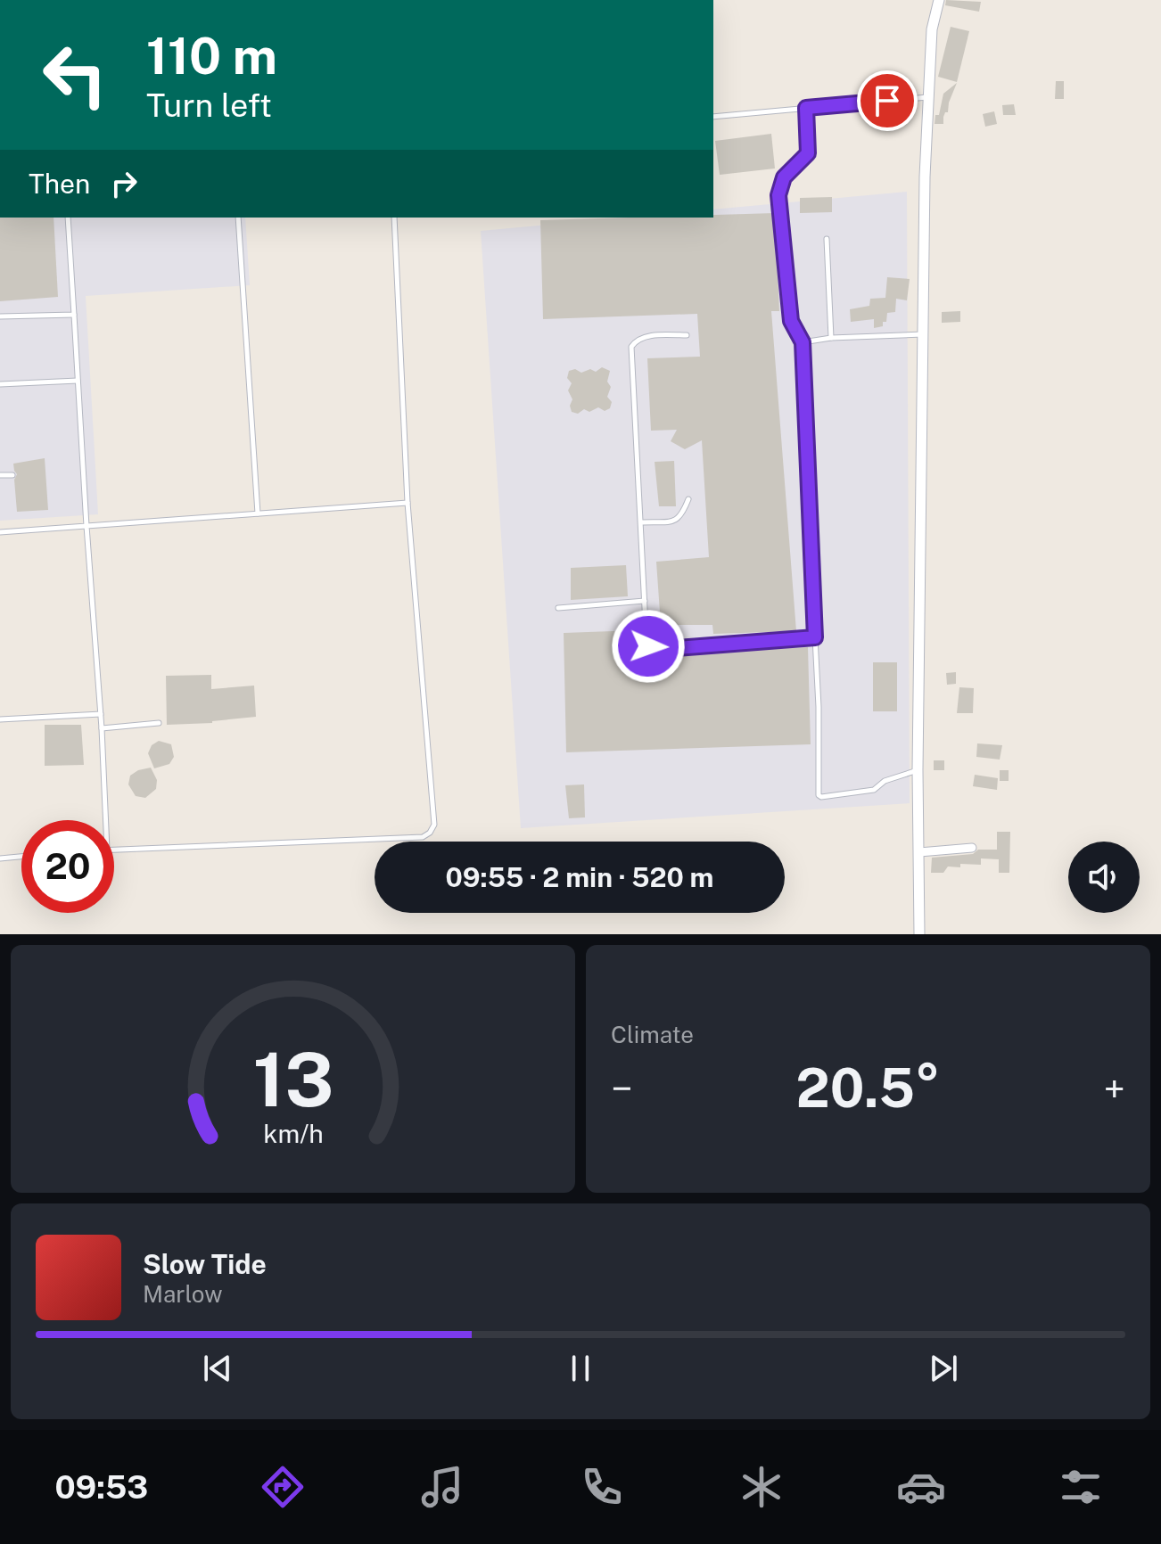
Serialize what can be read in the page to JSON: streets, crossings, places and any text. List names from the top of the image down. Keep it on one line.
{"page":{"turn":["110 m","Turn left"],"then":"Then","limit":"20","trip":"09:55 · 2 min · 520 m","tile":"Climate","heat":["−","20.5°","+"],"song":["Slow Tide","Marlow"],"tabs":"09:53","gauge":["13","km/h"]}}
